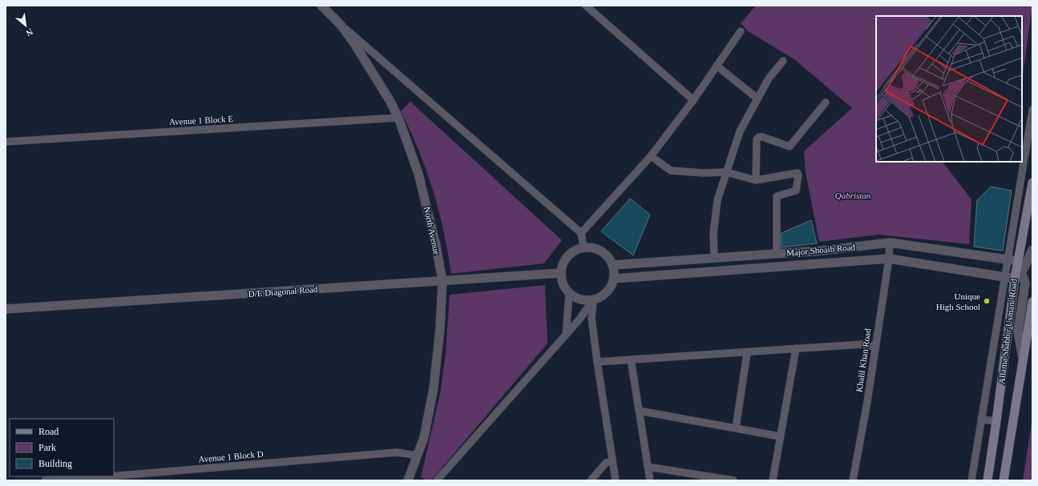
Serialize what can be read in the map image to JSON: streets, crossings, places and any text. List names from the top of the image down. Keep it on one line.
{"streets":{"main road":["Allama Shabbir Usmani Road"],"street":["Avenue 1 Block E","North Avenue","Major Shoaib Road","D/E Diagonal Road","Khalil Khan Road","Avenue 1 Block D"]},"crossings":[["Avenue 1 Block E","North Avenue"],["North Avenue","D/E Diagonal Road"],["North Avenue","Avenue 1 Block D"],["Major Shoaib Road","D/E Diagonal Road"],["Major Shoaib Road","Allama Shabbir Usmani Road"],["Major Shoaib Road","Khalil Khan Road"]],"parks":["Qabristan"],"places":["Unique High School"],"legend":["Road","Park","Building"],"north":"bottom right"}
